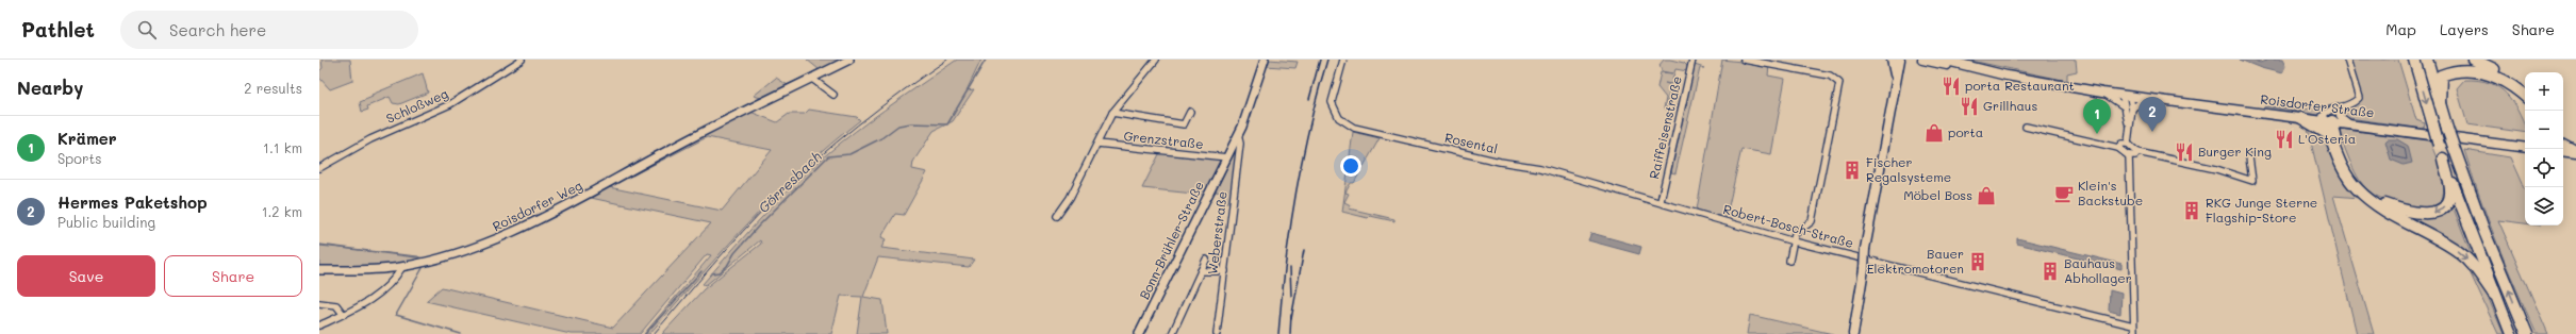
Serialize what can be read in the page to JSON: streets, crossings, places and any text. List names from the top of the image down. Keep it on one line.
{"streets":{"main road":["Roisdorfer Straße"],"street":["Schloßweg","Raiffeisenstraße","Grenzstraße","Rosental","Roisdorfer Weg","Robert-Bosch-Straße","Weberstraße","Bonn-Brühler-Straße"]},"crossings":[["Raiffeisenstraße","Rosental"],["Raiffeisenstraße","Robert-Bosch-Straße"],["Grenzstraße","Bonn-Brühler-Straße"],["Rosental","Robert-Bosch-Straße"],["Weberstraße","Bonn-Brühler-Straße"]],"water":["Görresbach"],"places":{"restaurant":["porta Restaurant","Grillhaus","L'Osteria","Burger King"],"shop":["porta","Möbel Boss"],"building":["Fischer Regalsysteme","RKG Junge Sterne Flagship-Store","Bauer Elektromotoren","Bauhaus Abhollager"],"cafe":["Klein's Backstube"]},"page":{"header":"Pathlet","search":"Search here","nav":["Map","Layers","Share"],"heading":["Nearby","2 results"],"map_buttons":["+","−"],"pins":["2","1"],"list":[{"mark":"1","name":"Krämer","note":"Sports","value":"1.1 km"},{"mark":"2","name":"Hermes Paketshop","note":"Public building","value":"1.2 km"}],"buttons":["Save","Share"]}}
